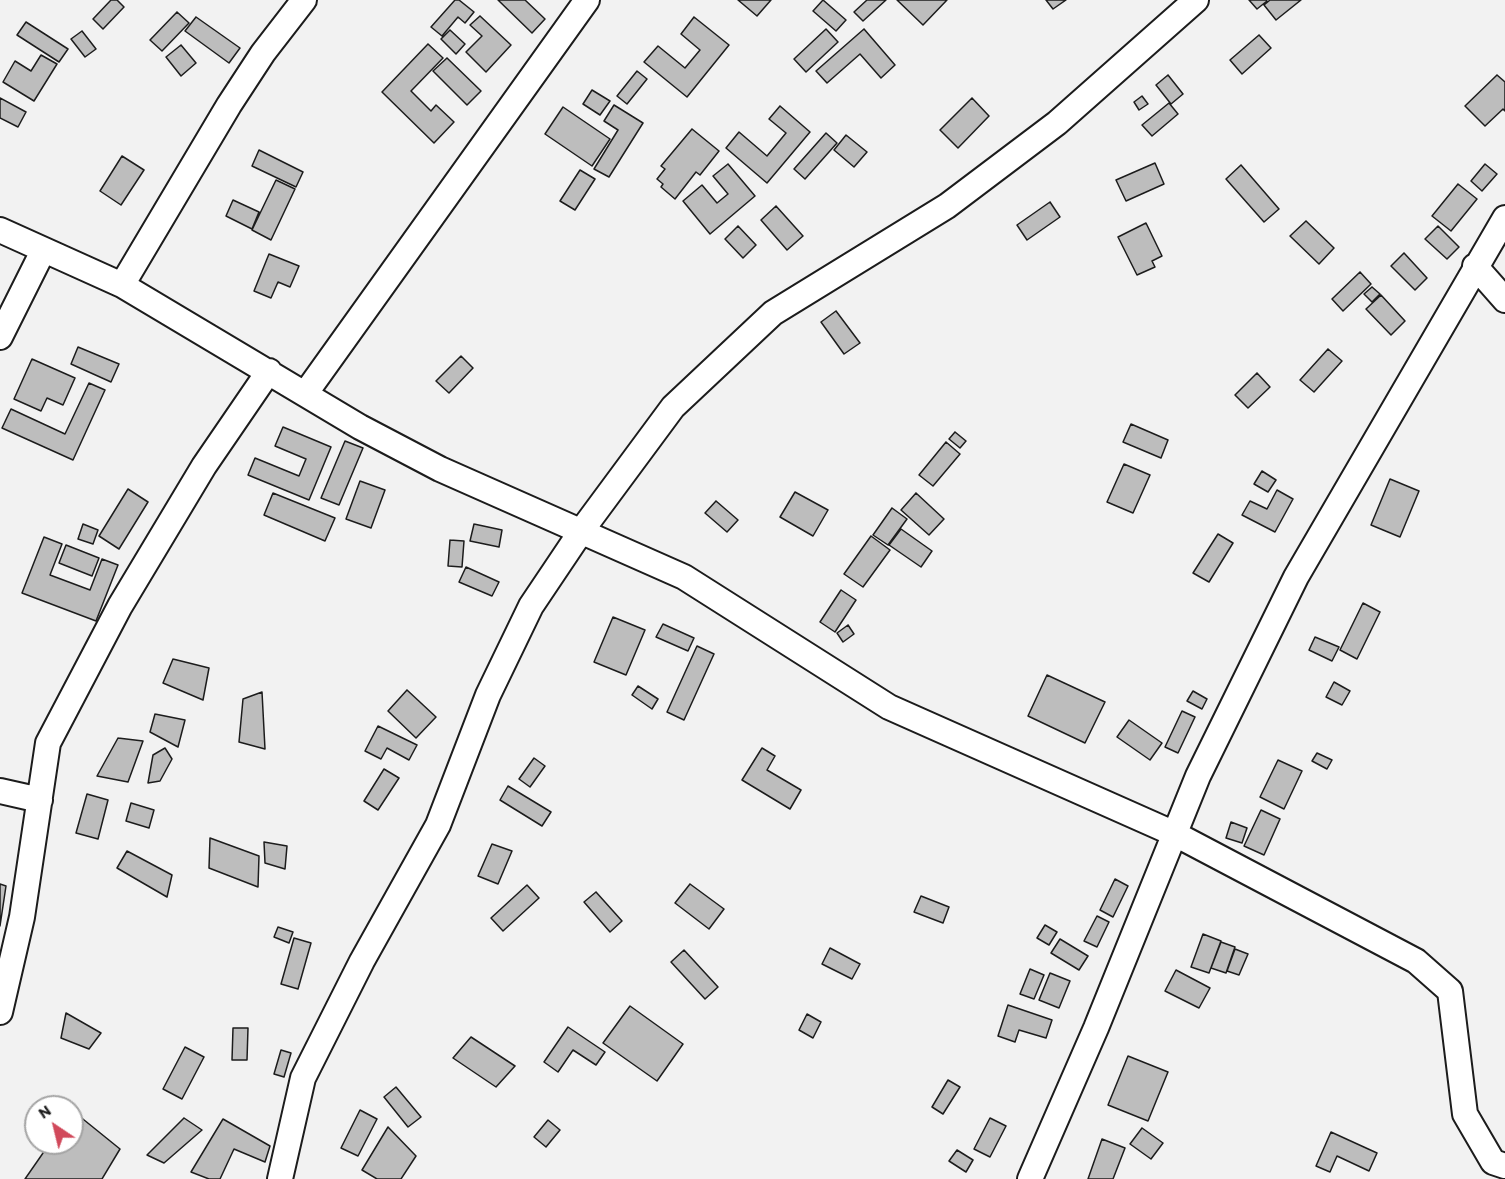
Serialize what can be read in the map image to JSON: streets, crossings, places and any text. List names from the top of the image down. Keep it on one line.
{"north":"top left"}
